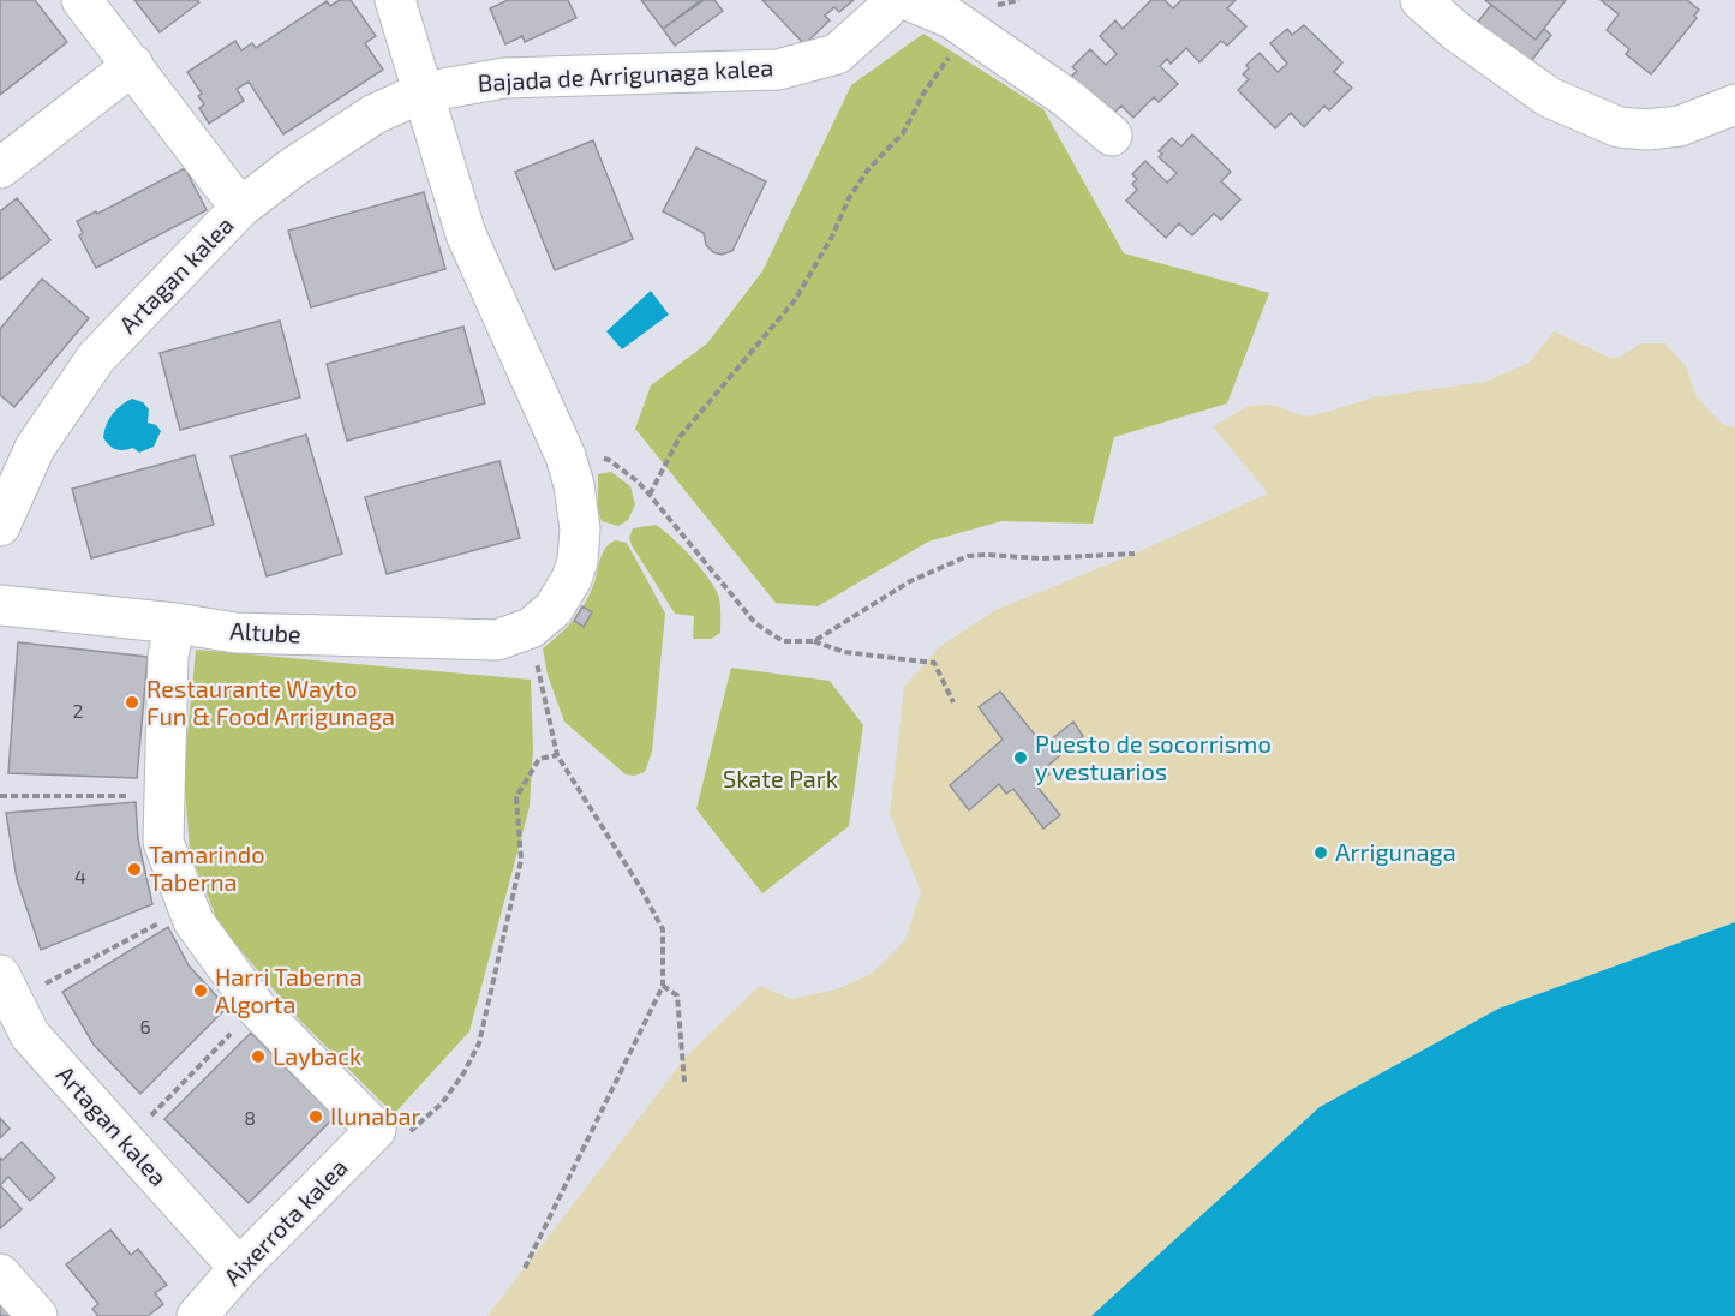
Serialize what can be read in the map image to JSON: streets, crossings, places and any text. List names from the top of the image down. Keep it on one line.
{"streets":{"street":["Bajada de Arrigunaga kalea","Artagan kalea","Altube","Aixerrota kalea"]},"crossings":[["Bajada de Arrigunaga kalea","Artagan kalea"],["Artagan kalea","Aixerrota kalea"],["Altube","Aixerrota kalea"]],"parks":["Skate Park"],"places":["Restaurante Wayto Fun & Food Arrigunaga","Puesto de socorrismo y vestuarios","Arrigunaga","Tamarindo Taberna","Harri Taberna Algorta","Layback","Ilunabar"],"house_numbers":["2","4","6","8"]}
